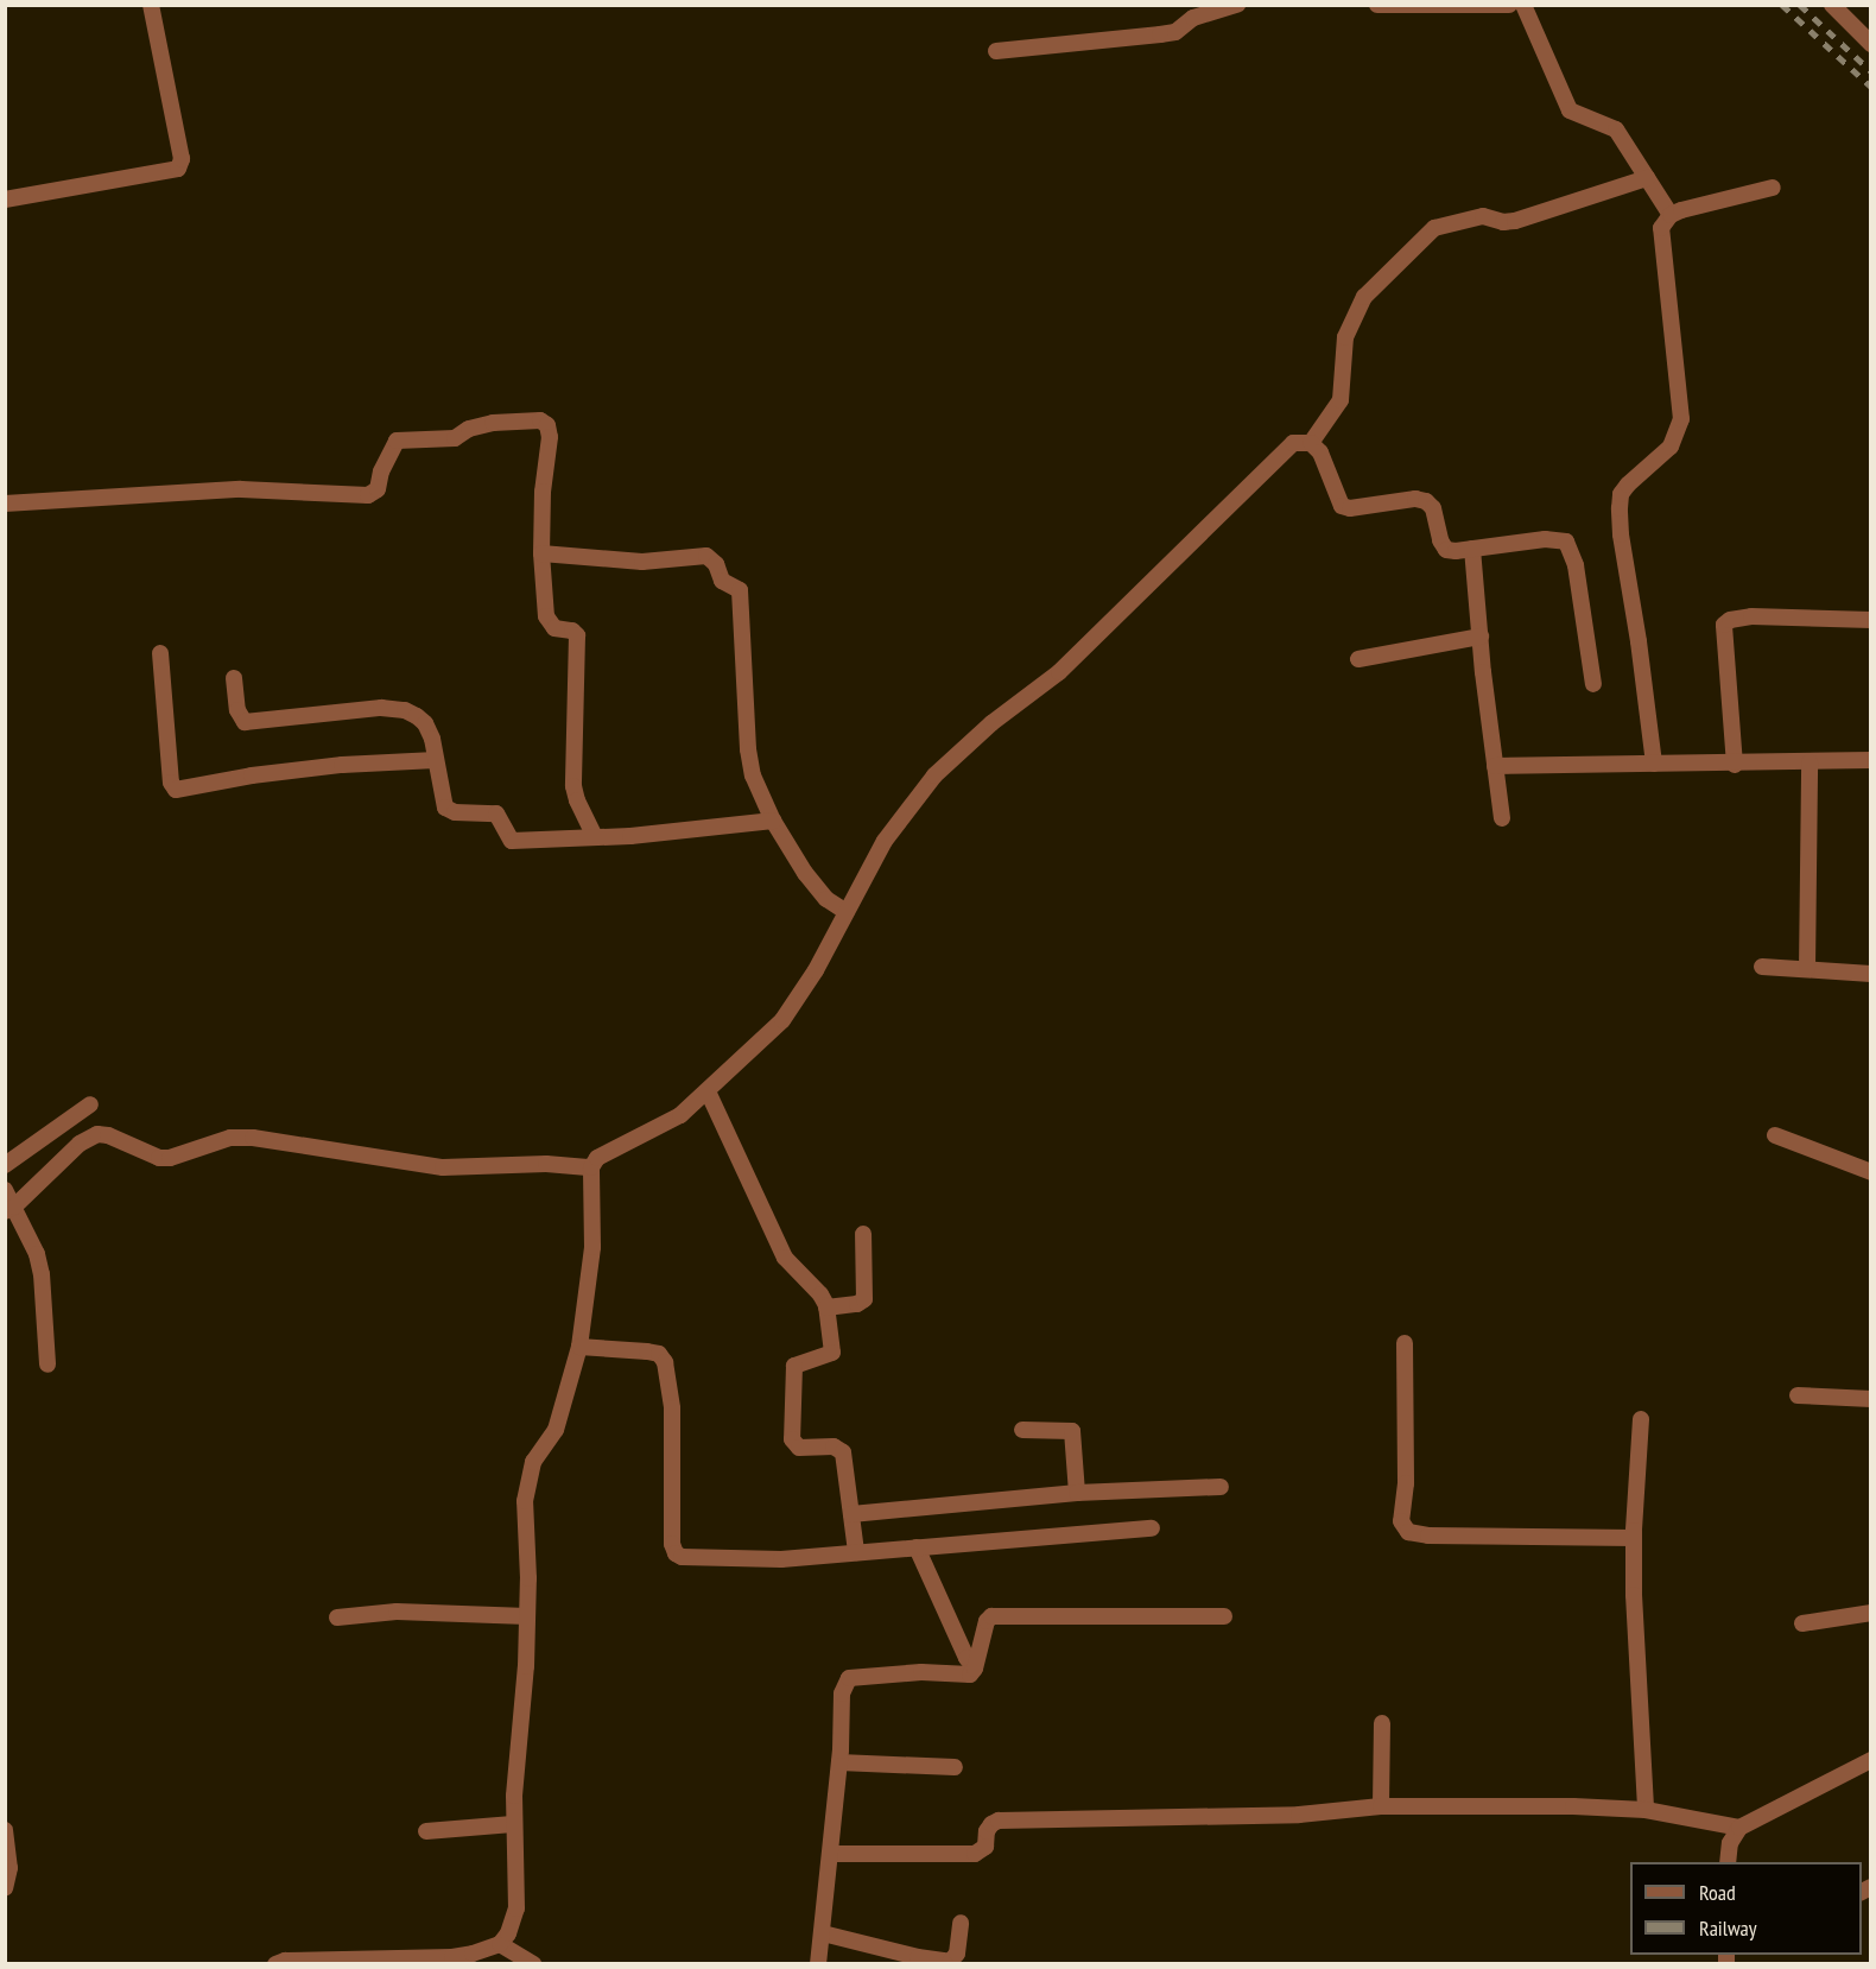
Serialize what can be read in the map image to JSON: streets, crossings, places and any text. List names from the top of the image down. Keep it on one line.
{"legend":["Road","Railway"]}
